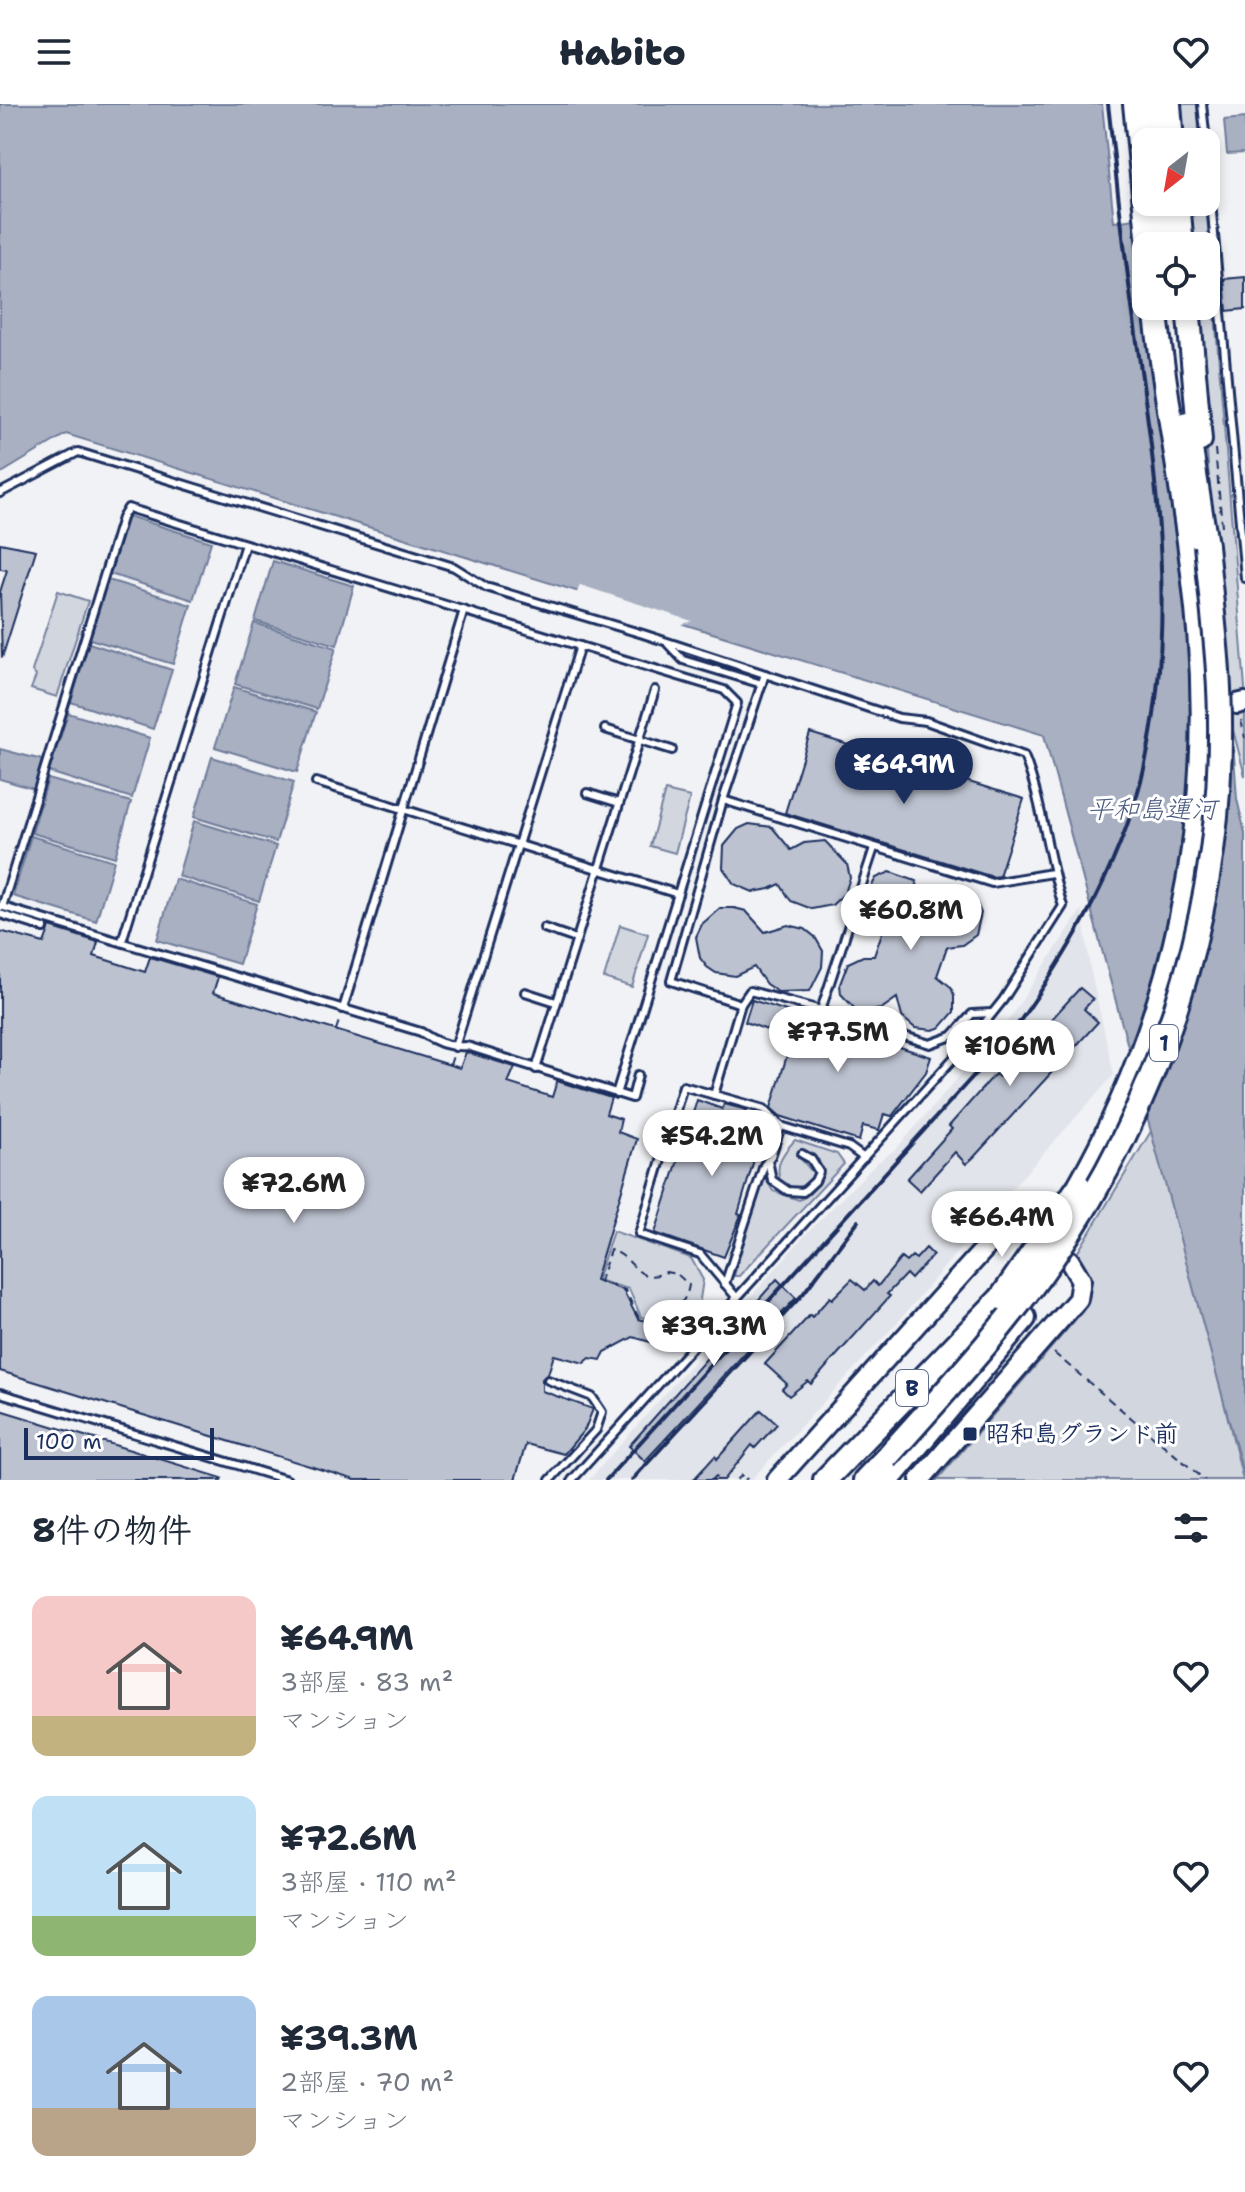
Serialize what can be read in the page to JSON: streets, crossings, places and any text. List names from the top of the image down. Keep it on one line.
{"streets":{"highway":["1","B"]},"crossings":[["1","B"]],"water":["平和島運河"],"places":{"transit":["昭和島グランド前"]},"scale_bar":"100 m","north":"bottom left","page":{"header":"Habito","price":["¥64.9M","¥60.8M","¥77.5M","¥106M","¥54.2M","¥72.6M","¥66.4M","¥39.3M"],"scale":"100 m","heading":"8件の物件","list":[{"name":"¥64.9M","note":"3部屋 · 83 m² · マンション"},{"name":"¥72.6M","note":"3部屋 · 110 m² · マンション"},{"name":"¥39.3M","note":"2部屋 · 70 m² · マンション"}]}}
